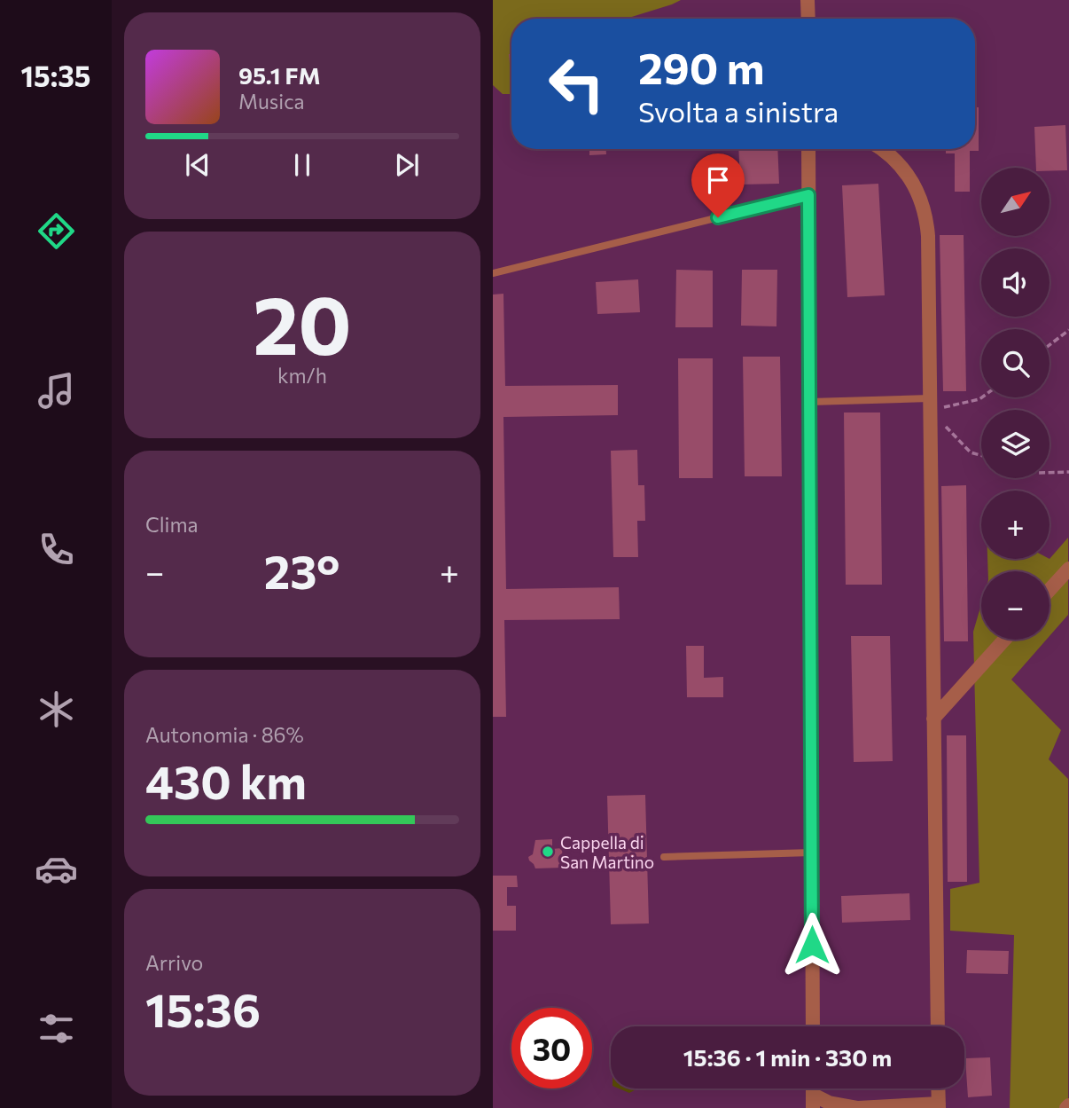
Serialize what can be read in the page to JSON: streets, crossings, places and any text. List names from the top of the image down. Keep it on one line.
{"places":["Cappella di San Martino"],"north":"top right","page":{"tabs":"15:35","turn":["290 m","Svolta a sinistra"],"song":["95.1 FM","Musica"],"map_buttons":["+","−"],"tile":[["20","km/h"],"Clima",["Autonomia · 86%","430 km"],["Arrivo","15:36"]],"heat":["−","23°","+"],"limit":"30","trip":"15:36 · 1 min · 330 m"}}
